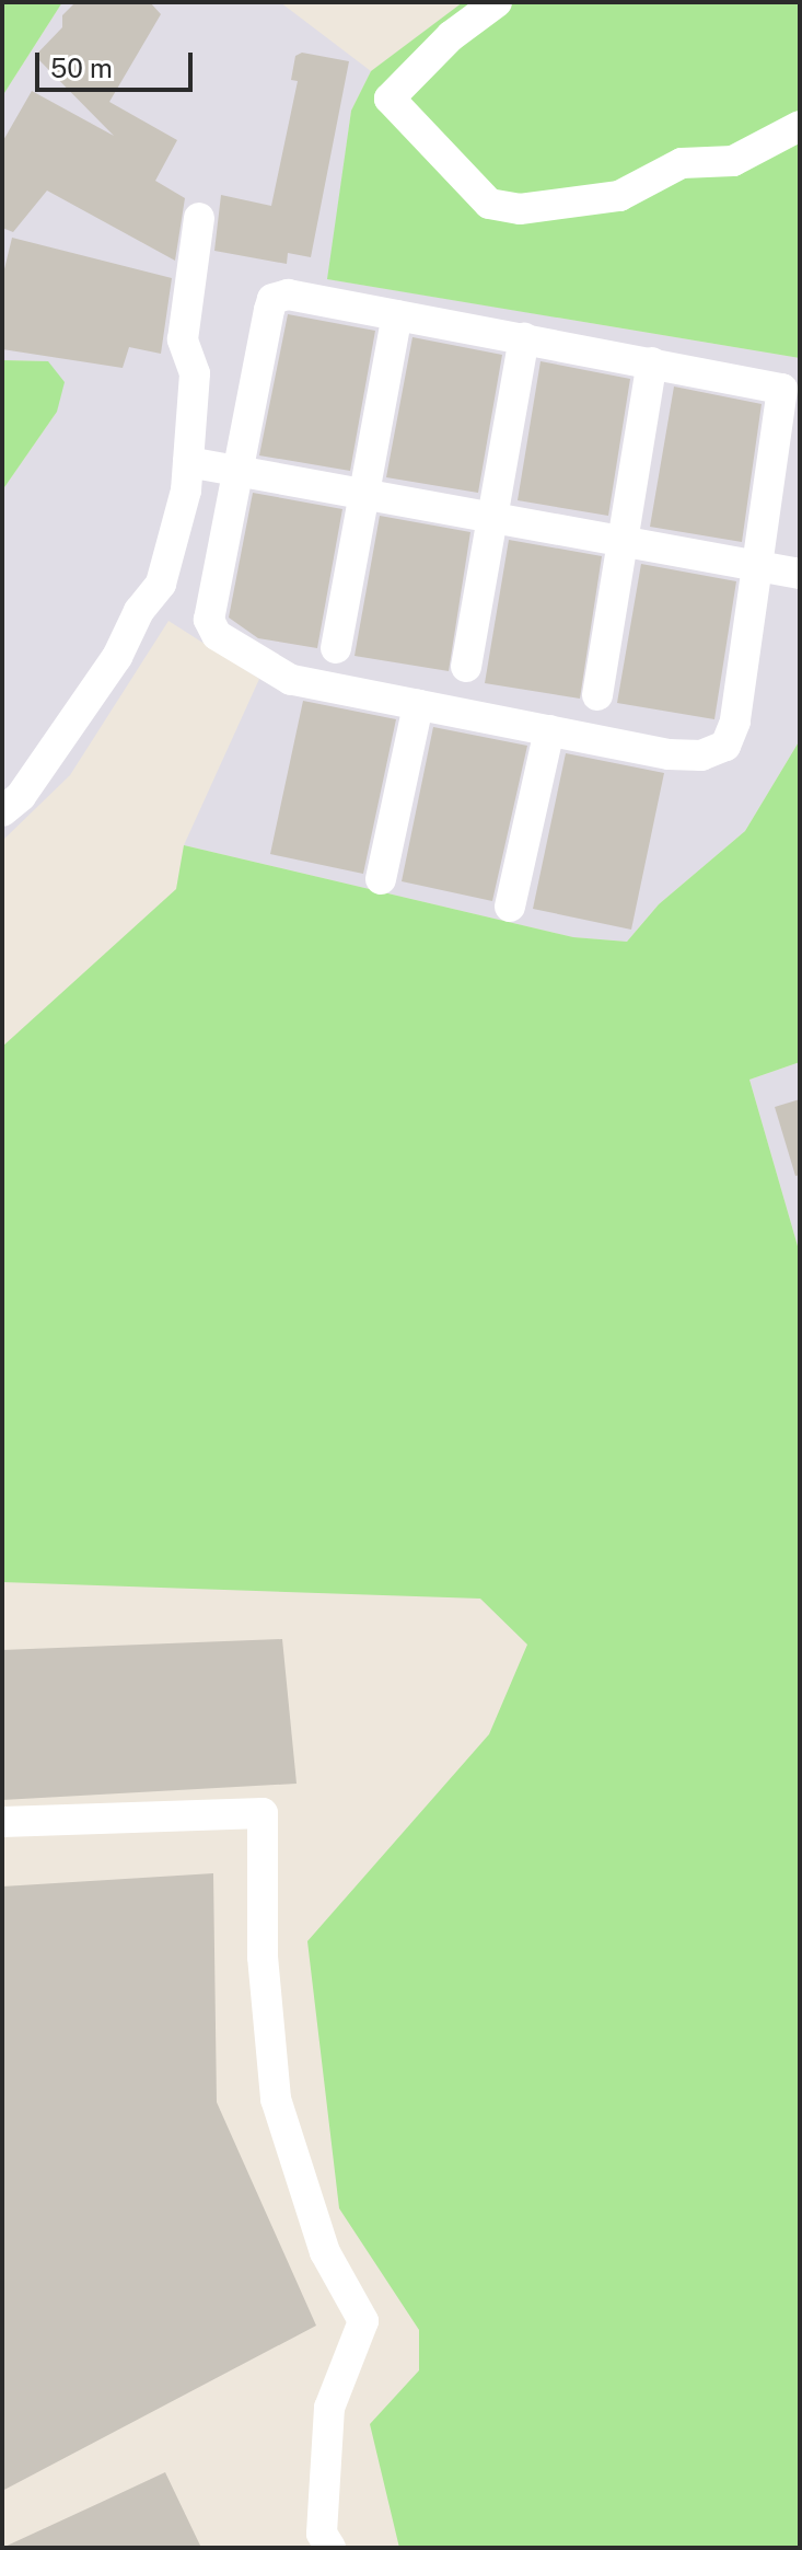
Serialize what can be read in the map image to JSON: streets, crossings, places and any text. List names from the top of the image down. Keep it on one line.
{"scale_bar":"50 m"}
